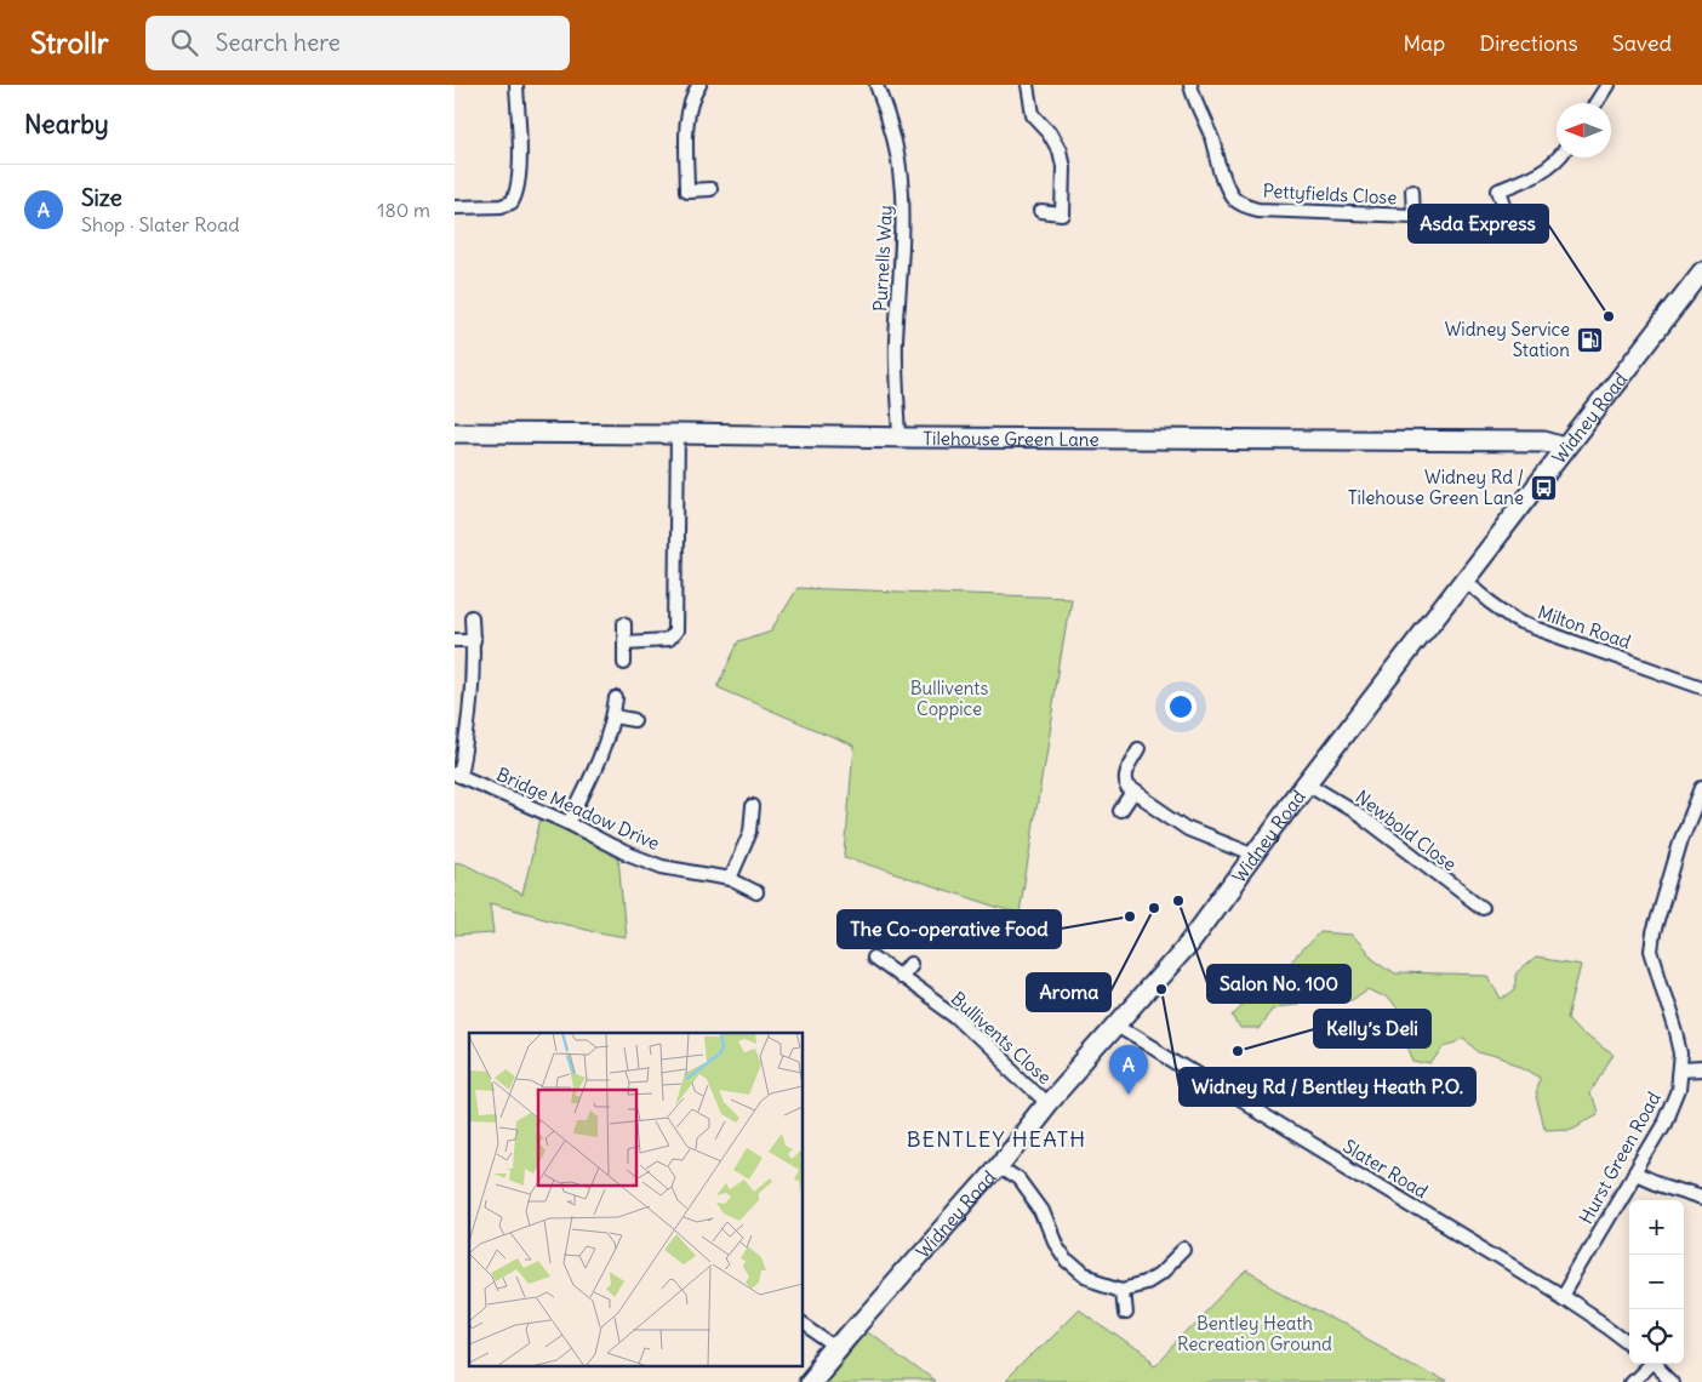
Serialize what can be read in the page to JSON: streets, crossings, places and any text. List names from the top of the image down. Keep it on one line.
{"streets":{"street":["Pettyfields Close","Purnells Way","Widney Road","Tilehouse Green Lane","Milton Road","Bridge Meadow Drive","Newbold Close","Bullivents Close","Hurst Green Road","Slater Road"]},"crossings":[["Purnells Way","Tilehouse Green Lane"],["Widney Road","Tilehouse Green Lane"],["Widney Road","Milton Road"],["Widney Road","Newbold Close"],["Widney Road","Bullivents Close"],["Widney Road","Slater Road"],["Hurst Green Road","Slater Road"]],"districts":["BENTLEY HEATH"],"parks":["Bullivents Coppice","Bentley Heath Recreation Ground"],"places":{"other":["Asda Express","Salon No. 100","Aroma","The Co-operative Food","Widney Rd / Bentley Heath P.O.","Kelly’s Deli"],"fuel station":["Widney Service Station"],"bus stop":["Widney Rd / Tilehouse Green Lane"]},"north":"left","page":{"header":"Strollr","search":"Search here","nav":["Map","Directions","Saved"],"heading":"Nearby","list":[{"mark":"A","name":"Size","note":"Shop · Slater Road","value":"180 m"}],"pins":"A","map_buttons":["+","−"]}}
